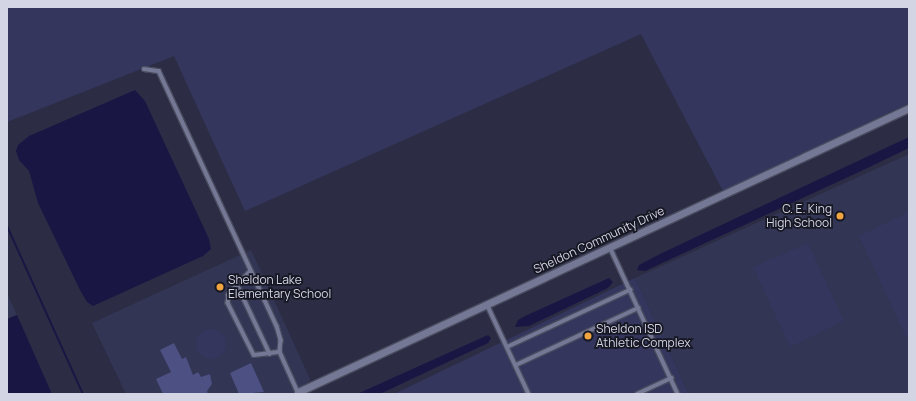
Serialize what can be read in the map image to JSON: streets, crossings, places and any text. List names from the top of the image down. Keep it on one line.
{"streets":{"street":["Sheldon Community Drive"]},"places":["C. E. King High School","Sheldon Lake Elementary School","Sheldon ISD Athletic Complex"]}
